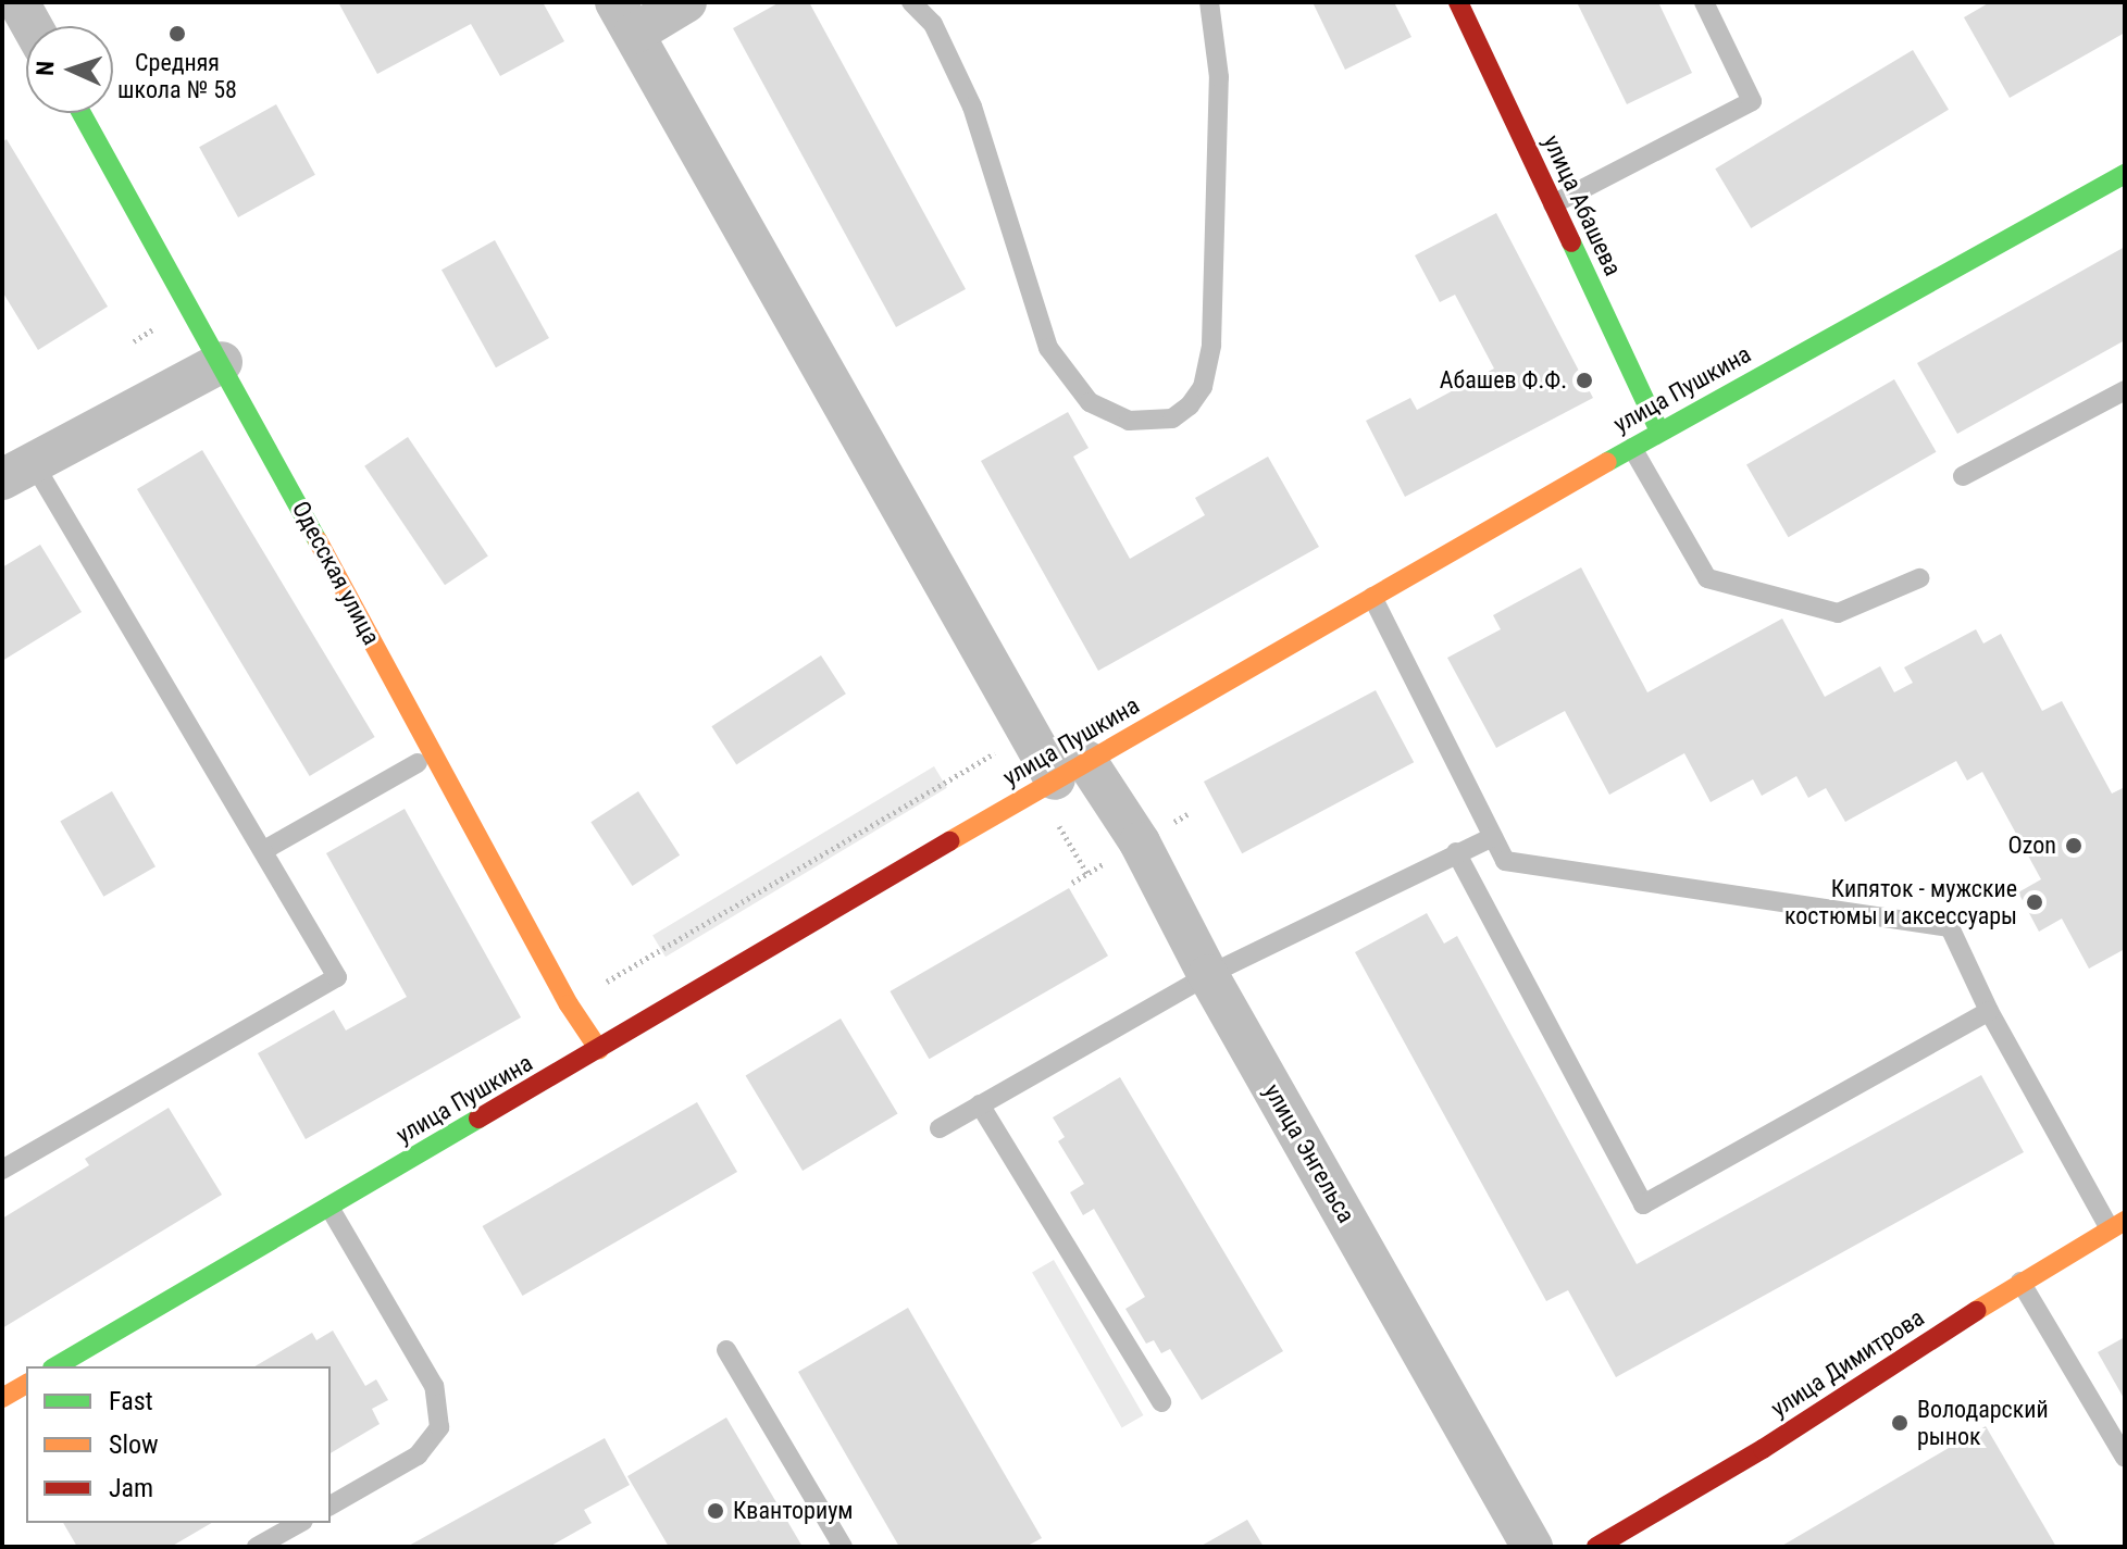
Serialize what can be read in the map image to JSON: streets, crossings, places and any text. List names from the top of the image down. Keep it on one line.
{"streets":{"main road":["улица Абашева","улица Пушкина","Одесская улица","улица Димитрова"],"street":["улица Энгельса"]},"crossings":[["улица Абашева","улица Пушкина"],["улица Пушкина","Одесская улица"],["улица Пушкина","улица Энгельса"]],"places":["Средняя школа № 58","Абашев Ф.Ф.","Ozon","Кипяток - мужские костюмы и аксессуары","Володарский рынок","Кванториум"],"legend":["Fast","Slow","Jam"],"north":"left"}
